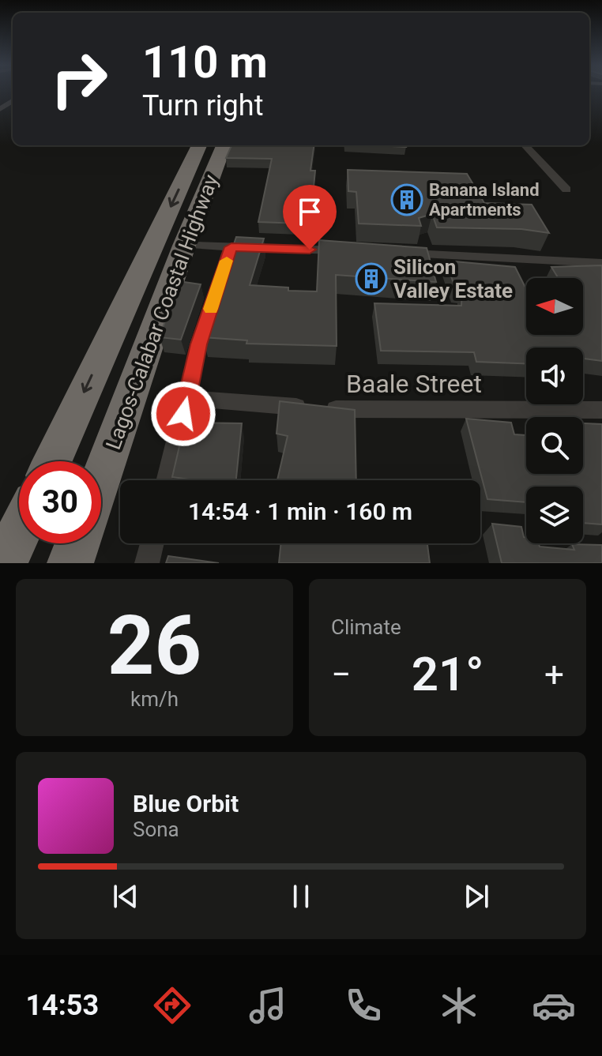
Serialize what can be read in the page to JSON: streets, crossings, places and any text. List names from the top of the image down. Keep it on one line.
{"streets":{"highway":["Lagos-Calabar Coastal Highway"],"street":["Baale Street"]},"places":{"building":["Banana Island Apartments","Silicon Valley Estate"]},"north":"left","page":{"turn":["110 m","Turn right"],"limit":"30","trip":"14:54 · 1 min · 160 m","tile":[["26","km/h"],"Climate"],"heat":["−","21°","+"],"song":["Blue Orbit","Sona"],"tabs":"14:53"}}
